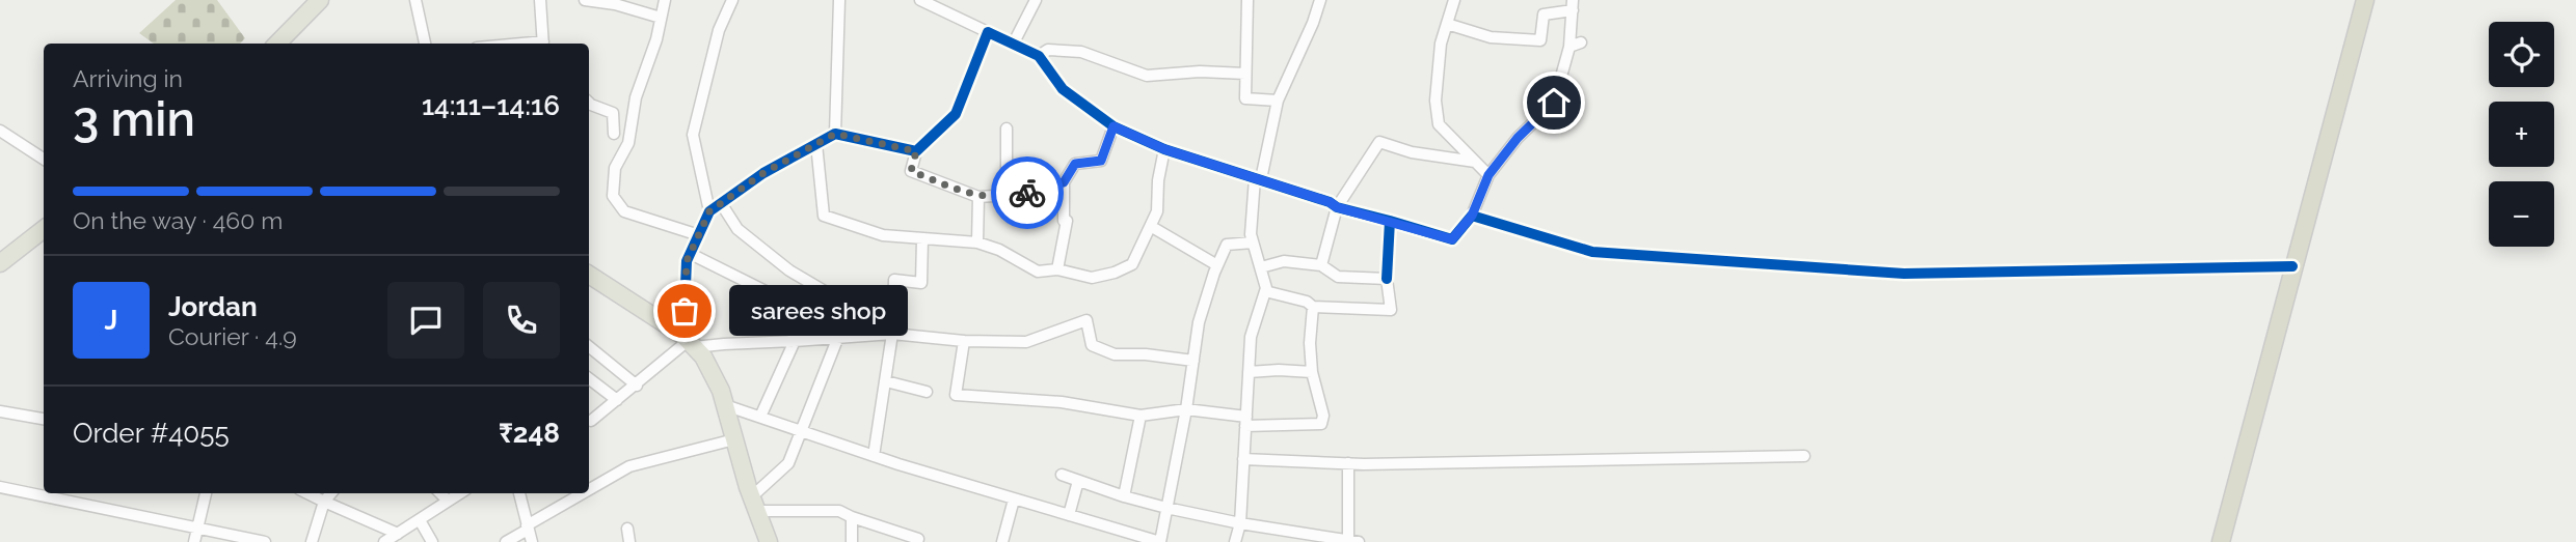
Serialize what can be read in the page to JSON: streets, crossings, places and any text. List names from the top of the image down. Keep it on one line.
{"places":["sarees shop"],"page":{"map_buttons":["+","−"],"heading":["3 min","Arriving in","14:11–14:16"],"panel":["Jordan","Courier · 4.9","Order #4055","₹248"],"bar":"On the way · 460 m","round":"J","bubble":"sarees shop"}}
